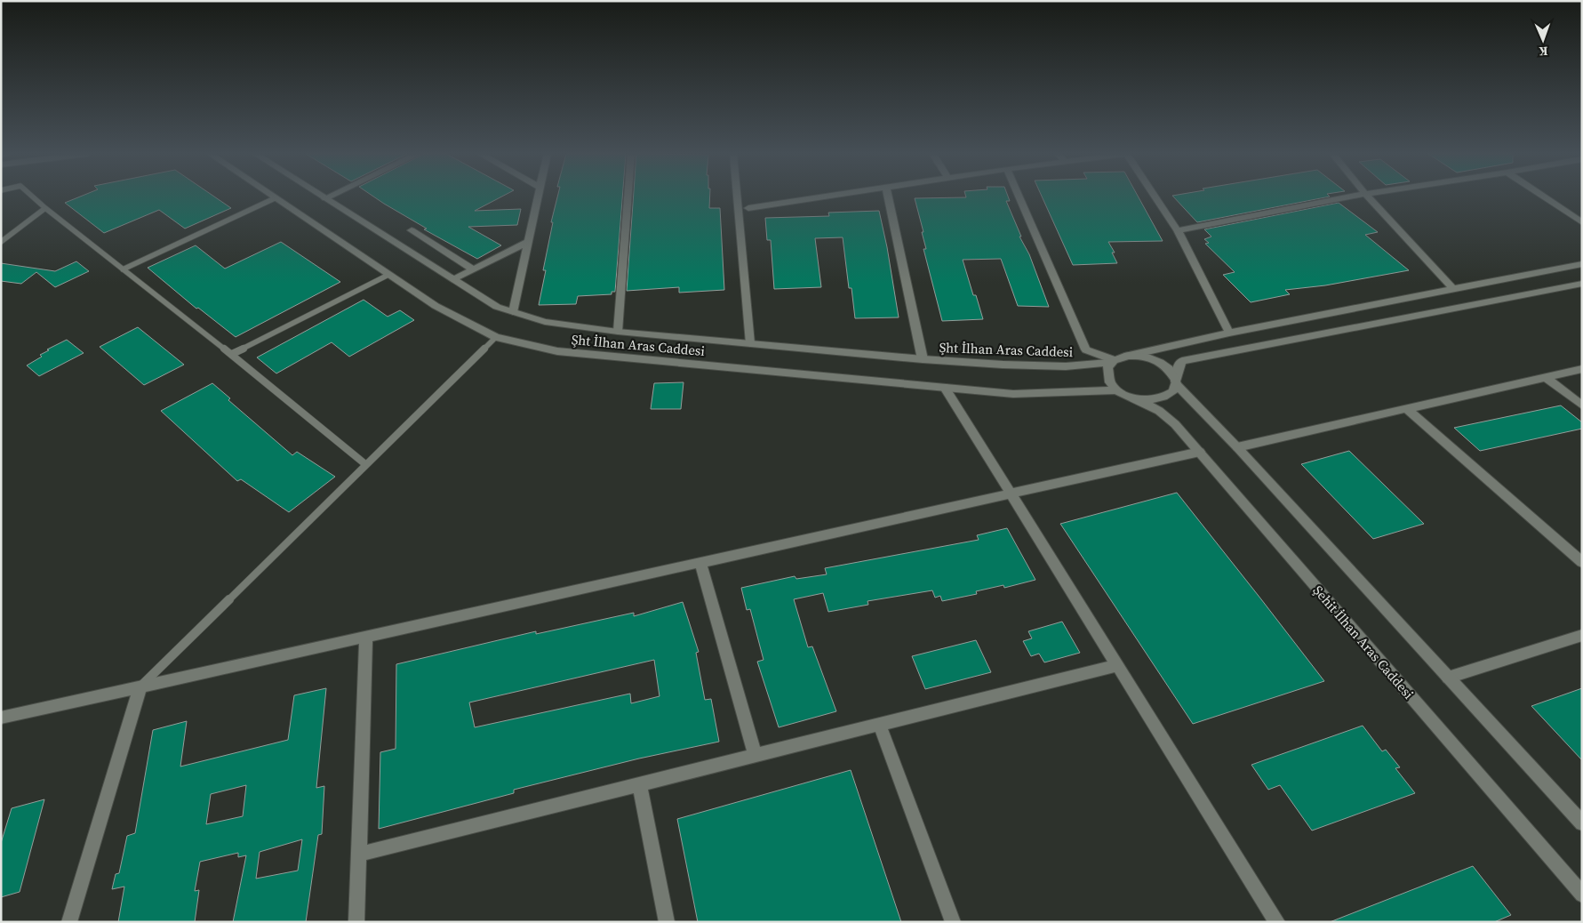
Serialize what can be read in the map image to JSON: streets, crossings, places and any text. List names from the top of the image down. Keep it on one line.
{"streets":{"street":["Şht İlhan Aras Caddesi","Şehit İlhan Aras Caddesi"]},"crossings":[["Şht İlhan Aras Caddesi","Şehit İlhan Aras Caddesi"]],"north":"bottom"}
